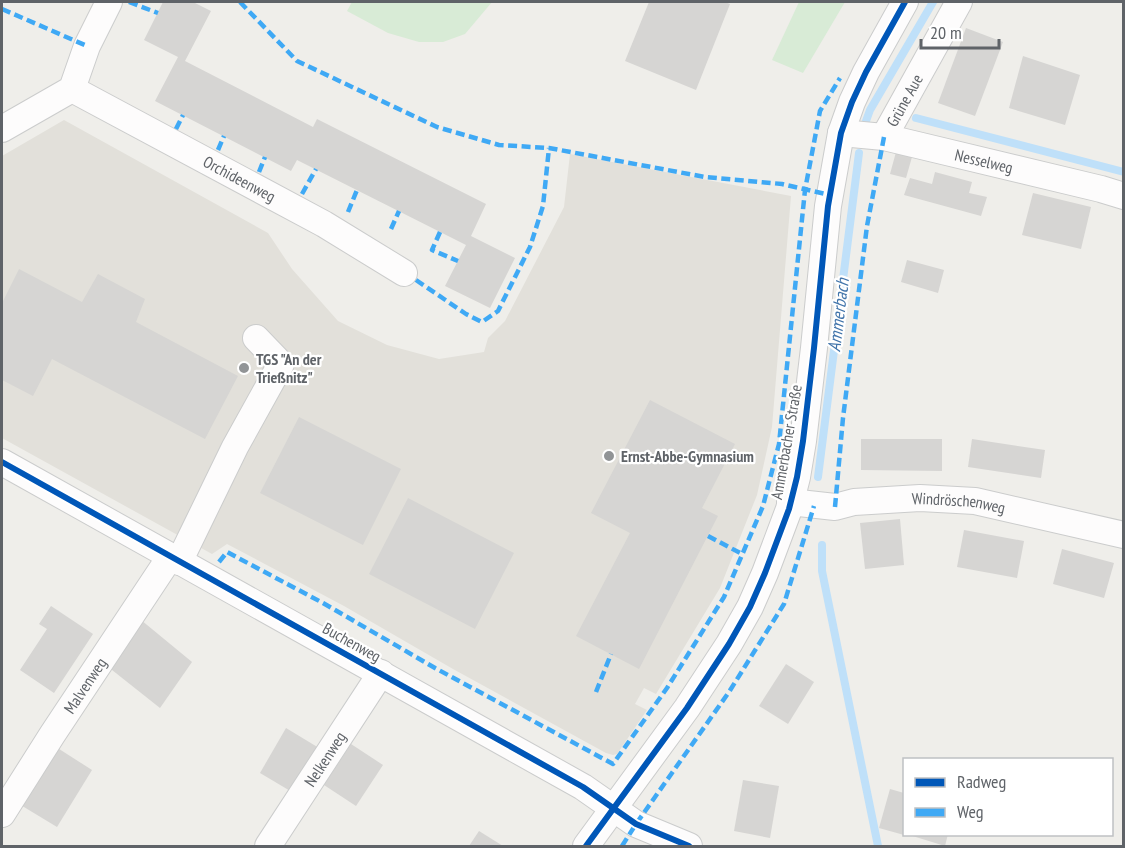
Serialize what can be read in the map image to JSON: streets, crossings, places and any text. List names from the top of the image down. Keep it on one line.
{"streets":{"street":["Grüne Aue","Nesselweg","Orchideenweg","Ammerbacher Straße","Windröschenweg","Buchenweg","Malvenweg","Nelkenweg"]},"crossings":[["Grüne Aue","Nesselweg"],["Nesselweg","Ammerbacher Straße"],["Ammerbacher Straße","Windröschenweg"],["Ammerbacher Straße","Buchenweg"],["Buchenweg","Malvenweg"],["Buchenweg","Nelkenweg"]],"water":["Ammerbach"],"places":["TGS \"An der Trießnitz\"","Ernst-Abbe-Gymnasium"],"legend":["Radweg","Weg"],"scale_bar":"20 m"}
